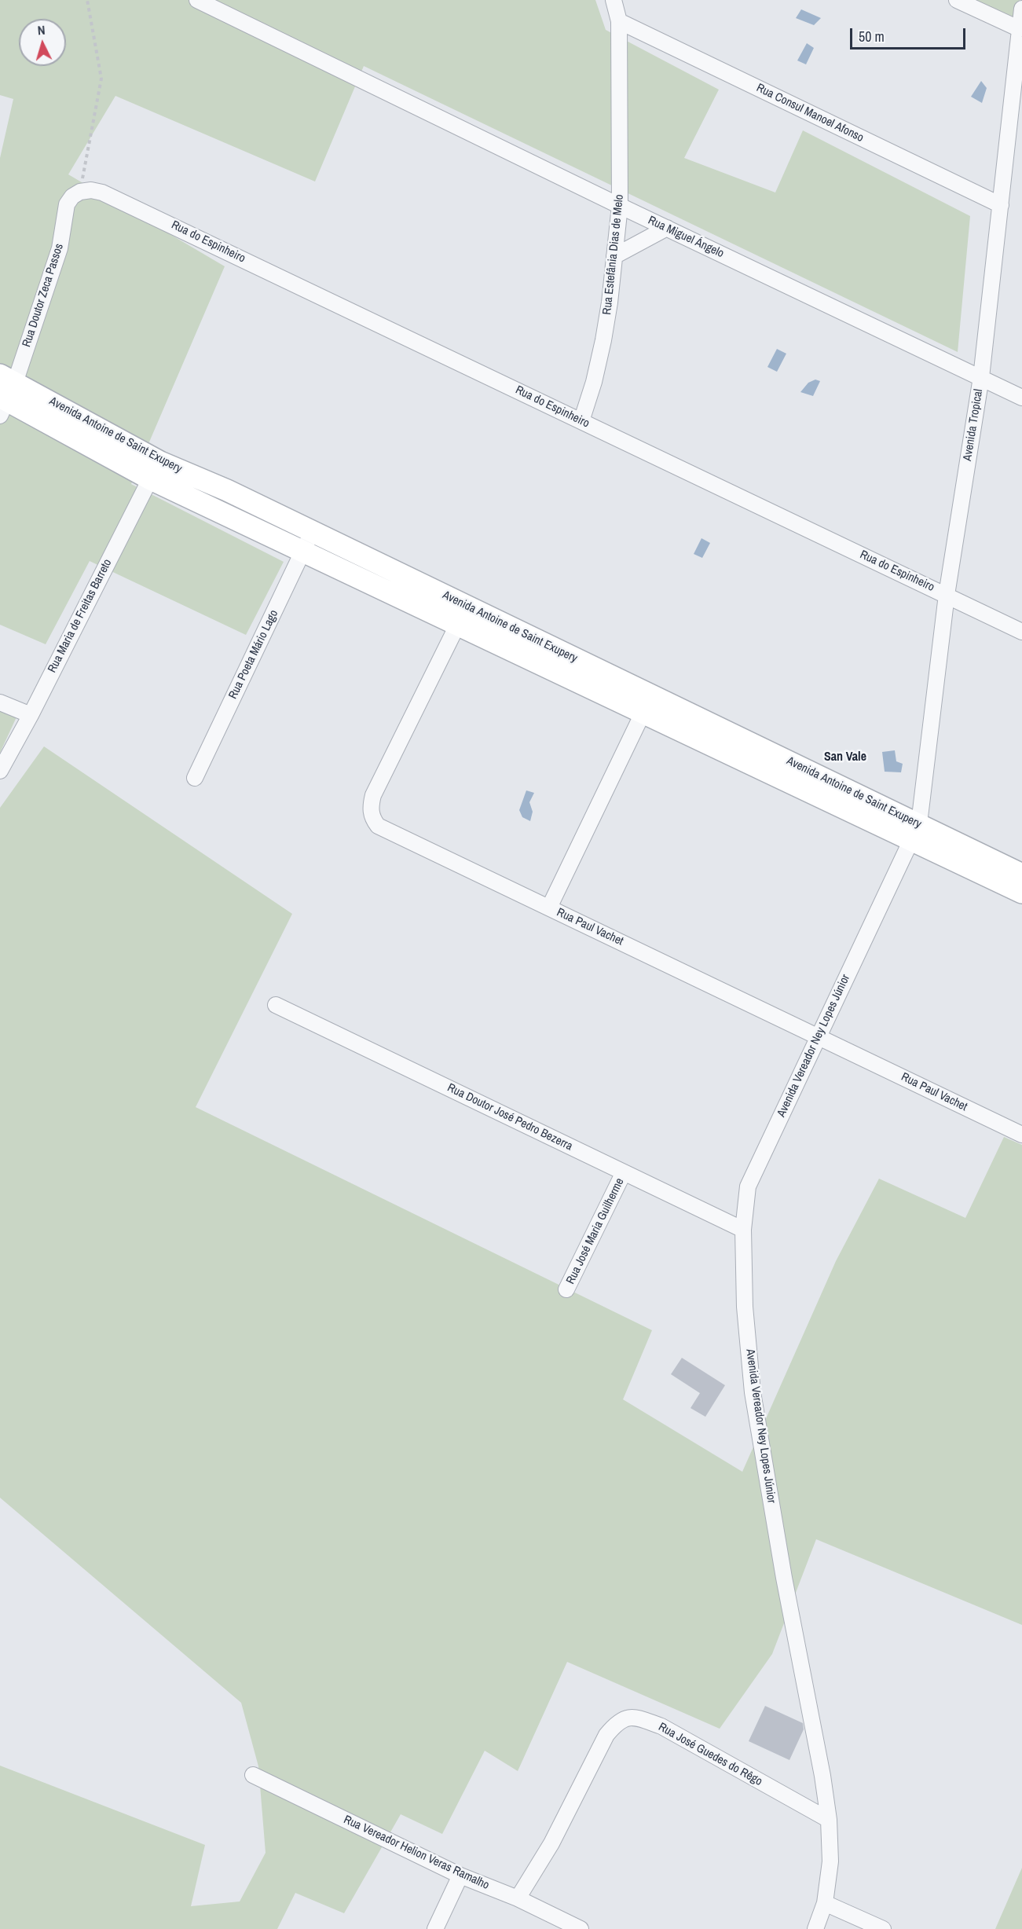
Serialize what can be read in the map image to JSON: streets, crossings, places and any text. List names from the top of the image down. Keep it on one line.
{"streets":{"street":["Rua Consul Manoel Afonso","Rua Miguel Ángelo","Rua do Espinheiro","Rua Estefânia Dias de Melo","Rua Doutor Zeca Passos","Avenida Tropical","Avenida Antoine de Saint Exupery","Rua Maria de Freitas Barreto","Rua Poeta Mário Lago","Rua Paul Vachet","Avenida Vereador Ney Lopes Júnior","Rua Doutor José Pedro Bezerra","Rua José Maria Guilherme","Rua José Guedes do Rêgo","Rua Vereador Helion Veras Ramalho"]},"crossings":[["Rua Consul Manoel Afonso","Rua Estefânia Dias de Melo"],["Rua Consul Manoel Afonso","Avenida Tropical"],["Rua Miguel Ángelo","Rua Estefânia Dias de Melo"],["Rua Miguel Ángelo","Avenida Tropical"],["Rua do Espinheiro","Rua Estefânia Dias de Melo"],["Rua do Espinheiro","Rua Doutor Zeca Passos"],["Rua do Espinheiro","Avenida Tropical"],["Rua Doutor Zeca Passos","Avenida Antoine de Saint Exupery"],["Avenida Tropical","Avenida Antoine de Saint Exupery"],["Avenida Tropical","Avenida Vereador Ney Lopes Júnior"],["Avenida Antoine de Saint Exupery","Rua Maria de Freitas Barreto"],["Avenida Antoine de Saint Exupery","Rua Poeta Mário Lago"],["Avenida Antoine de Saint Exupery","Rua Paul Vachet"],["Avenida Antoine de Saint Exupery","Avenida Vereador Ney Lopes Júnior"],["Rua Paul Vachet","Avenida Vereador Ney Lopes Júnior"],["Avenida Vereador Ney Lopes Júnior","Rua Doutor José Pedro Bezerra"],["Avenida Vereador Ney Lopes Júnior","Rua José Guedes do Rêgo"],["Rua Doutor José Pedro Bezerra","Rua José Maria Guilherme"],["Rua José Guedes do Rêgo","Rua Vereador Helion Veras Ramalho"]],"districts":["San Vale"],"scale_bar":"50 m","north":"top"}
